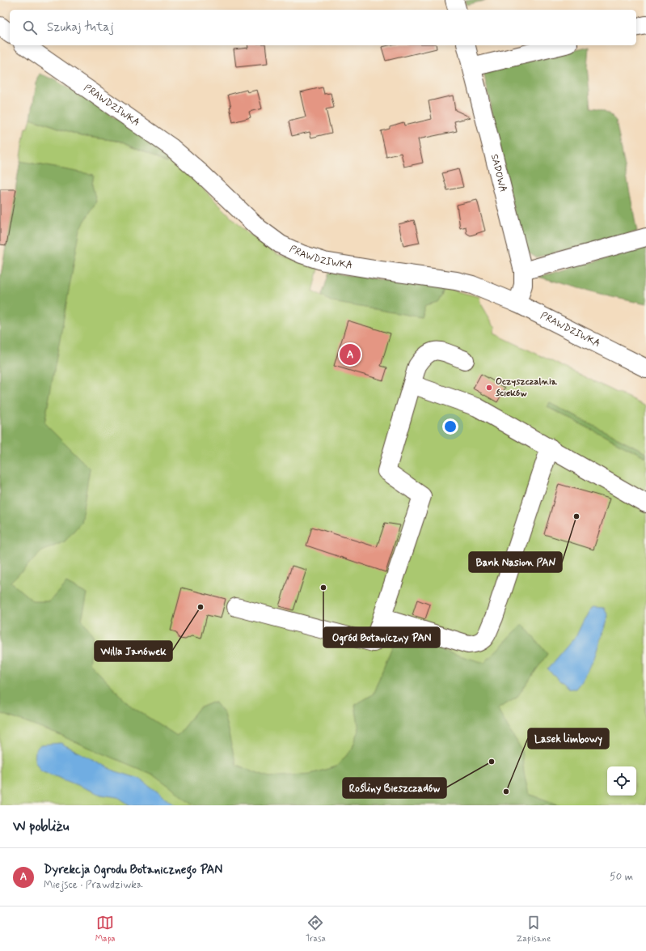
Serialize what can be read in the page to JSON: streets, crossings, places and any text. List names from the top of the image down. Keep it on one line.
{"streets":{"street":["PRAWDZIWKA","SADOWA"]},"crossings":[["PRAWDZIWKA","SADOWA"]],"places":["Oczyszczalnia ścieków","Bank Nasion PAN","Ogród Botaniczny PAN","Willa Janówek","Rośliny Bieszczadów","Lasek limbowy"],"page":{"search":"Szukaj tutaj","pins":"A","heading":"W pobliżu","list":[{"mark":"A","name":"Dyrekcja Ogrodu Botanicznego PAN","note":"Miejsce · Prawdziwka","value":"50 m"}],"nav":["Mapa","Trasa","Zapisane"]}}
